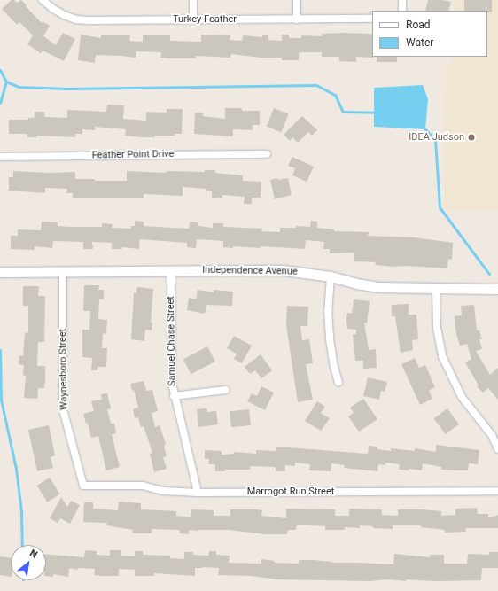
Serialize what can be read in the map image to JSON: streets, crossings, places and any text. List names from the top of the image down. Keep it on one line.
{"streets":{"street":["Turkey Feather","Feather Point Drive","Independence Avenue","Samuel Chase Street","Waynesboro Street","Marrogot Run Street"]},"crossings":[["Independence Avenue","Samuel Chase Street"],["Independence Avenue","Waynesboro Street"],["Samuel Chase Street","Marrogot Run Street"],["Waynesboro Street","Marrogot Run Street"]],"places":["IDEA Judson"],"legend":["Road","Water"],"north":"top right"}
